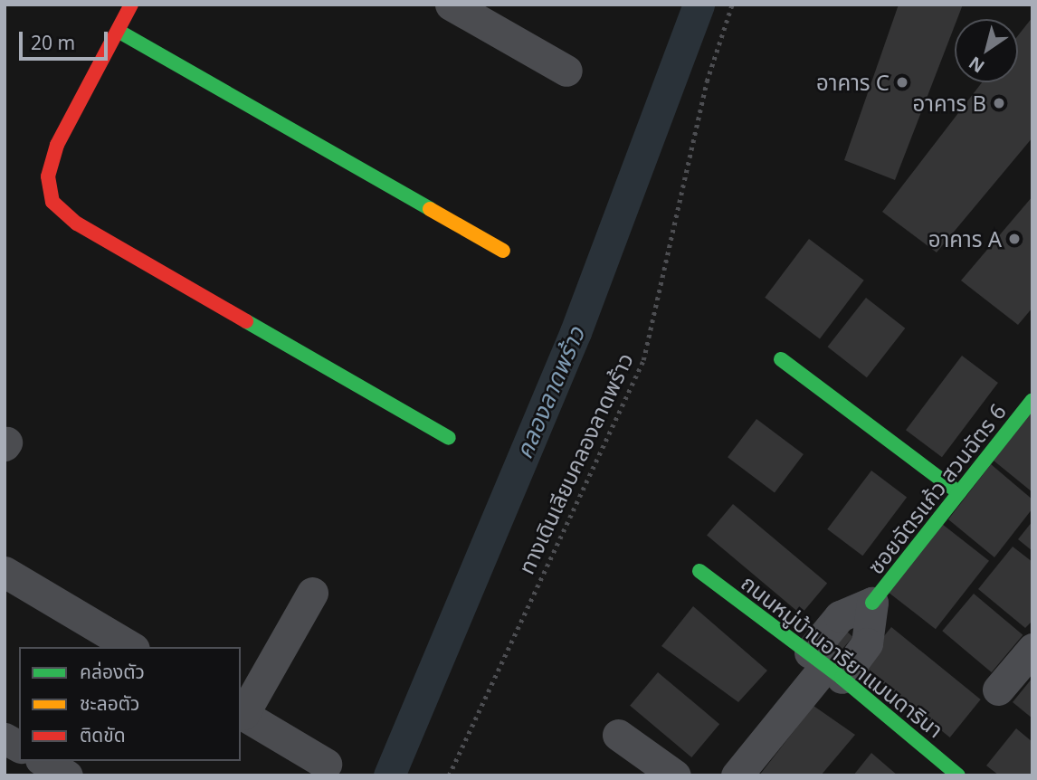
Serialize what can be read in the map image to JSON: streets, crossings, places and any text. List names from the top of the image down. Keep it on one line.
{"streets":{"street":["ซอยฉัตรแก้ว สวนฉัตร 6","ถนนหมู่บ้านอารียาแมนดารินา"],"path":["ทางเดินเลียบคลองลาดพร้าว"]},"water":["คลองลาดพร้าว"],"places":["อาคาร C","อาคาร B","อาคาร A"],"legend":["คล่องตัว","ชะลอตัว","ติดขัด"],"scale_bar":"20 m","north":"bottom left"}
